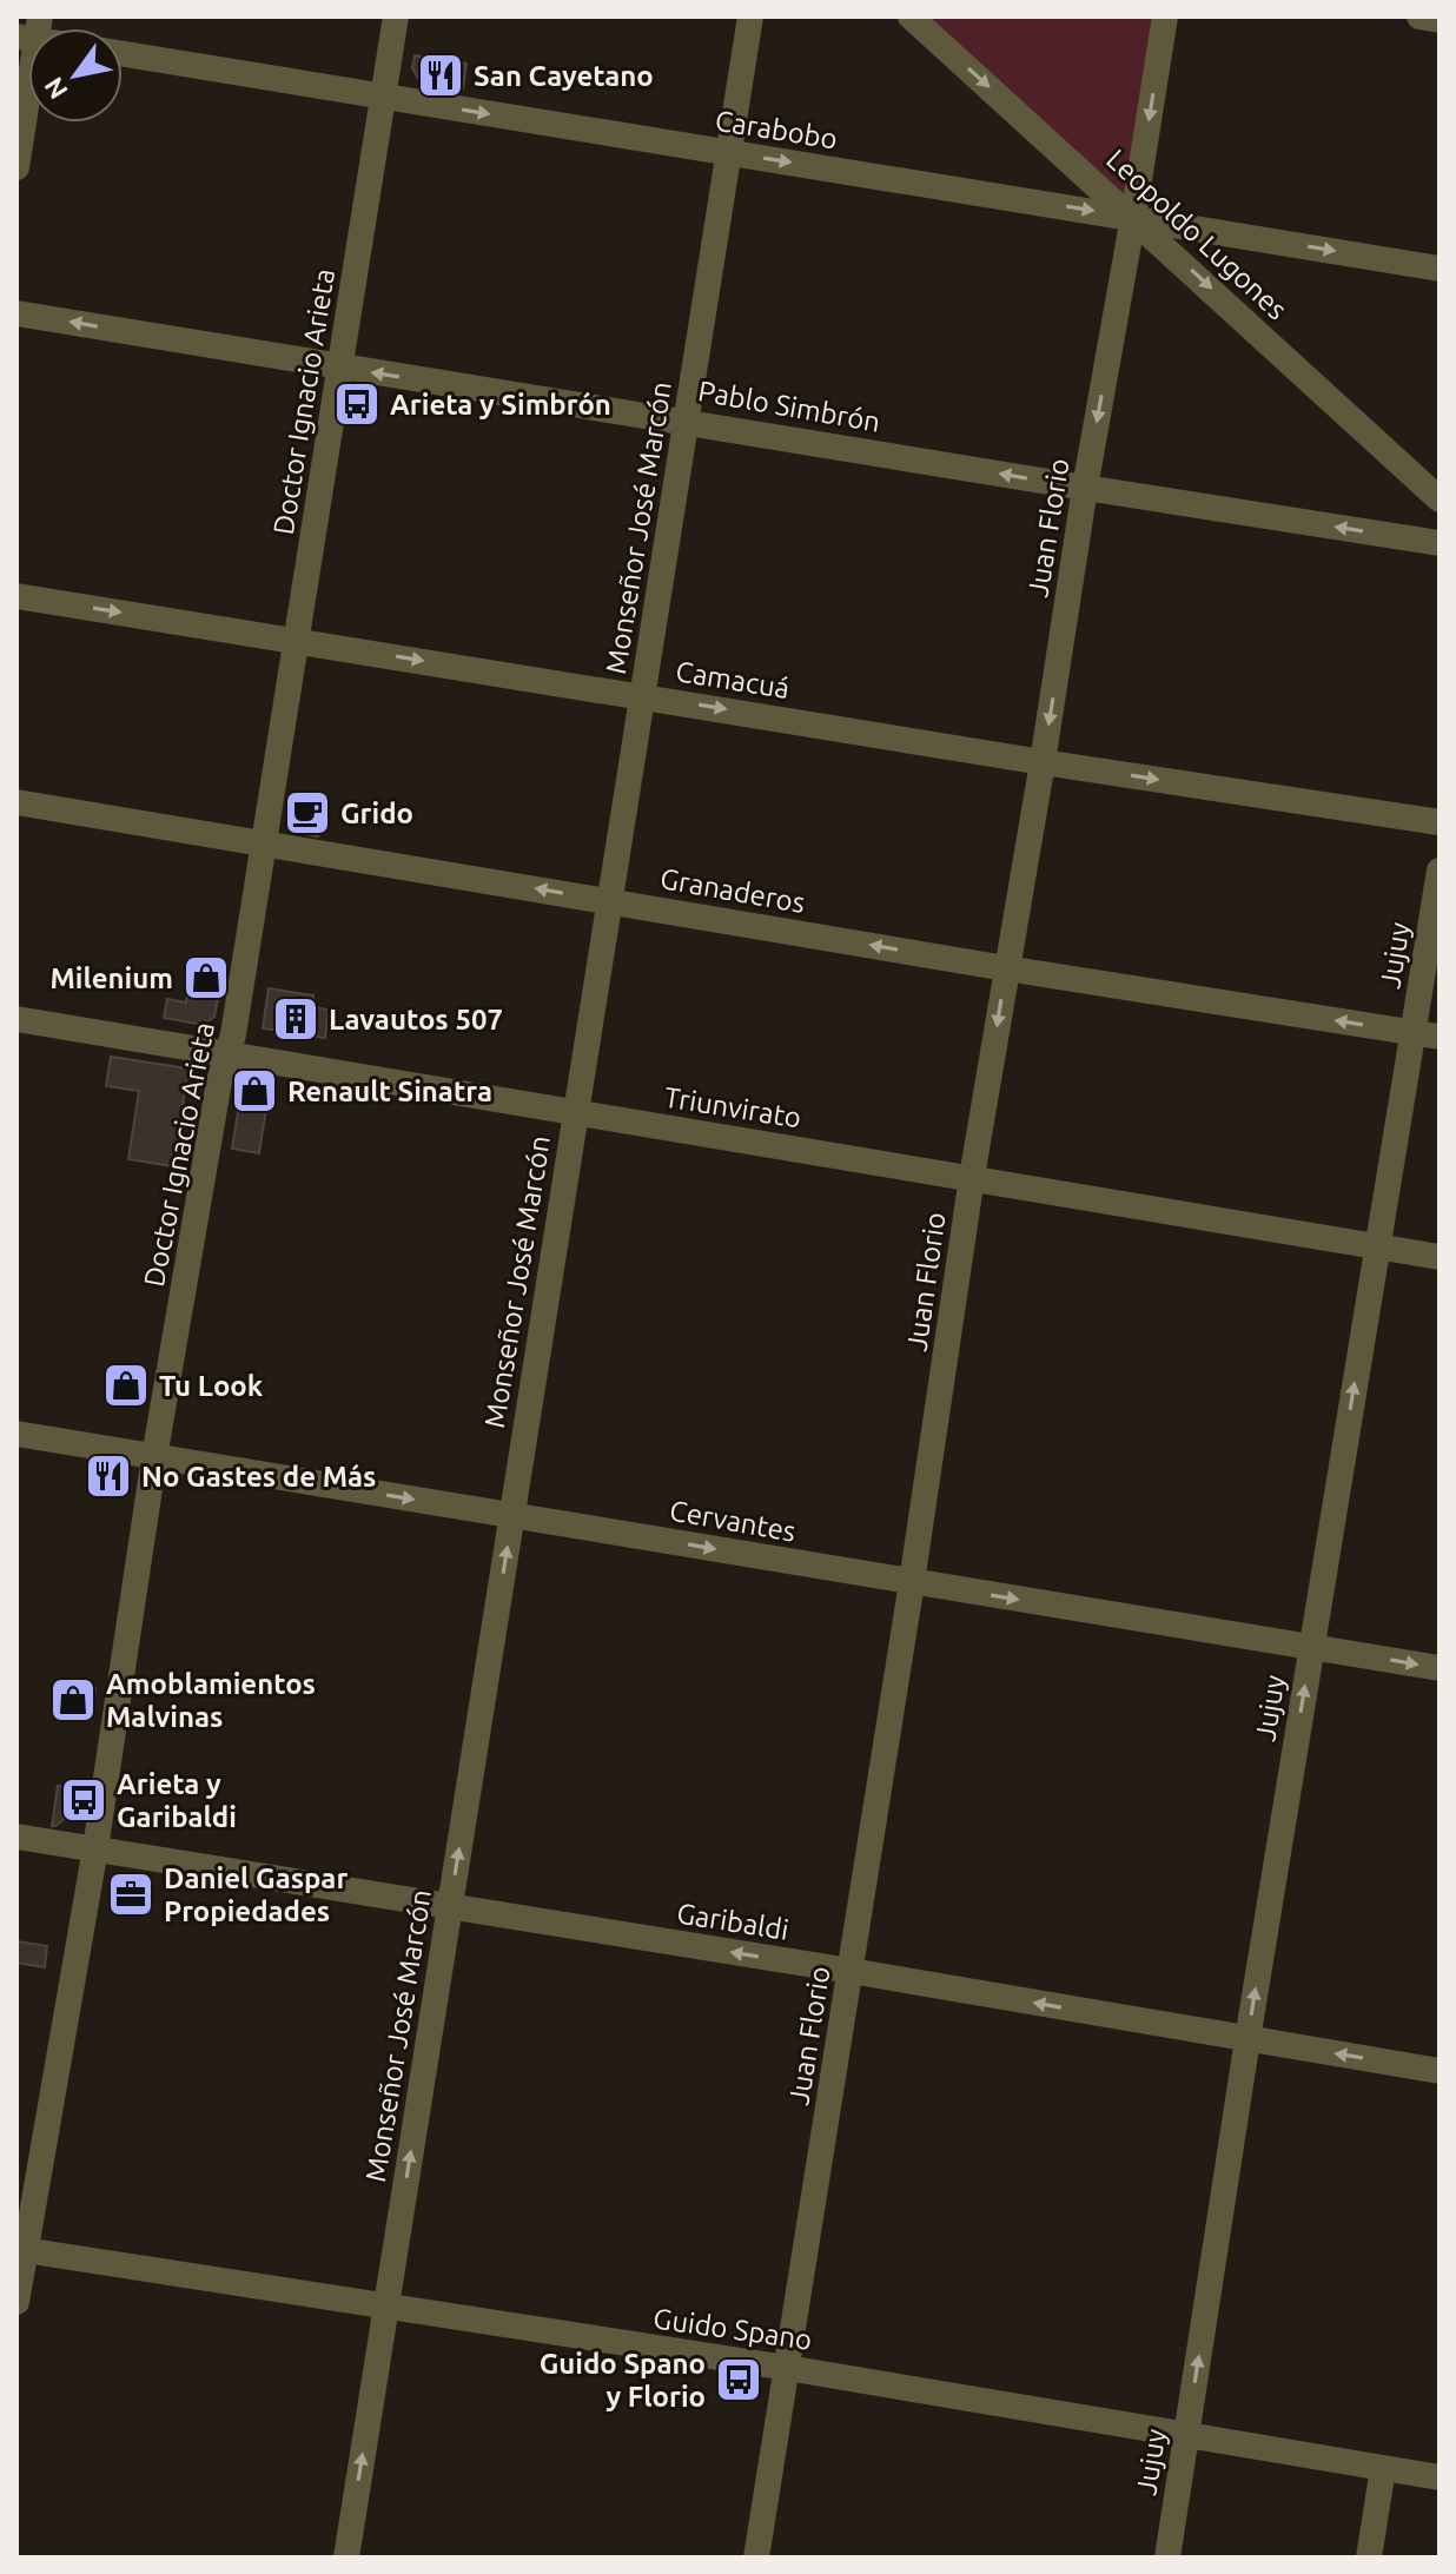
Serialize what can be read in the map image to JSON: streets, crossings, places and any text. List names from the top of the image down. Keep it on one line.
{"streets":{"street":["Carabobo","Leopoldo Lugones","Doctor Ignacio Arieta","Pablo Simbrón","Monseñor José Marcón","Juan Florio","Camacuá","Granaderos","Jujuy","Triunvirato","Cervantes","Garibaldi","Guido Spano"]},"crossings":[["Carabobo","Leopoldo Lugones"],["Carabobo","Doctor Ignacio Arieta"],["Carabobo","Monseñor José Marcón"],["Carabobo","Juan Florio"],["Leopoldo Lugones","Juan Florio"],["Doctor Ignacio Arieta","Pablo Simbrón"],["Doctor Ignacio Arieta","Camacuá"],["Doctor Ignacio Arieta","Granaderos"],["Doctor Ignacio Arieta","Triunvirato"],["Doctor Ignacio Arieta","Cervantes"],["Doctor Ignacio Arieta","Garibaldi"],["Doctor Ignacio Arieta","Guido Spano"],["Pablo Simbrón","Monseñor José Marcón"],["Pablo Simbrón","Juan Florio"],["Monseñor José Marcón","Camacuá"],["Monseñor José Marcón","Granaderos"],["Monseñor José Marcón","Triunvirato"],["Monseñor José Marcón","Cervantes"],["Monseñor José Marcón","Garibaldi"],["Monseñor José Marcón","Guido Spano"],["Juan Florio","Camacuá"],["Juan Florio","Granaderos"],["Juan Florio","Triunvirato"],["Juan Florio","Cervantes"],["Juan Florio","Garibaldi"],["Juan Florio","Guido Spano"],["Granaderos","Jujuy"],["Jujuy","Triunvirato"],["Jujuy","Cervantes"],["Jujuy","Garibaldi"],["Jujuy","Guido Spano"]],"one_way":["Carabobo","Leopoldo Lugones","Pablo Simbrón","Monseñor José Marcón","Juan Florio","Camacuá","Granaderos","Jujuy","Cervantes","Garibaldi"],"places":{"restaurant":["San Cayetano","No Gastes de Más"],"bus stop":["Arieta y Simbrón","Arieta y Garibaldi","Guido Spano y Florio"],"cafe":["Grido"],"shop":["Milenium","Renault Sinatra","Tu Look","Amoblamientos Malvinas"],"building":["Lavautos 507"],"office":["Daniel Gaspar Propiedades"]},"north":"bottom left"}
